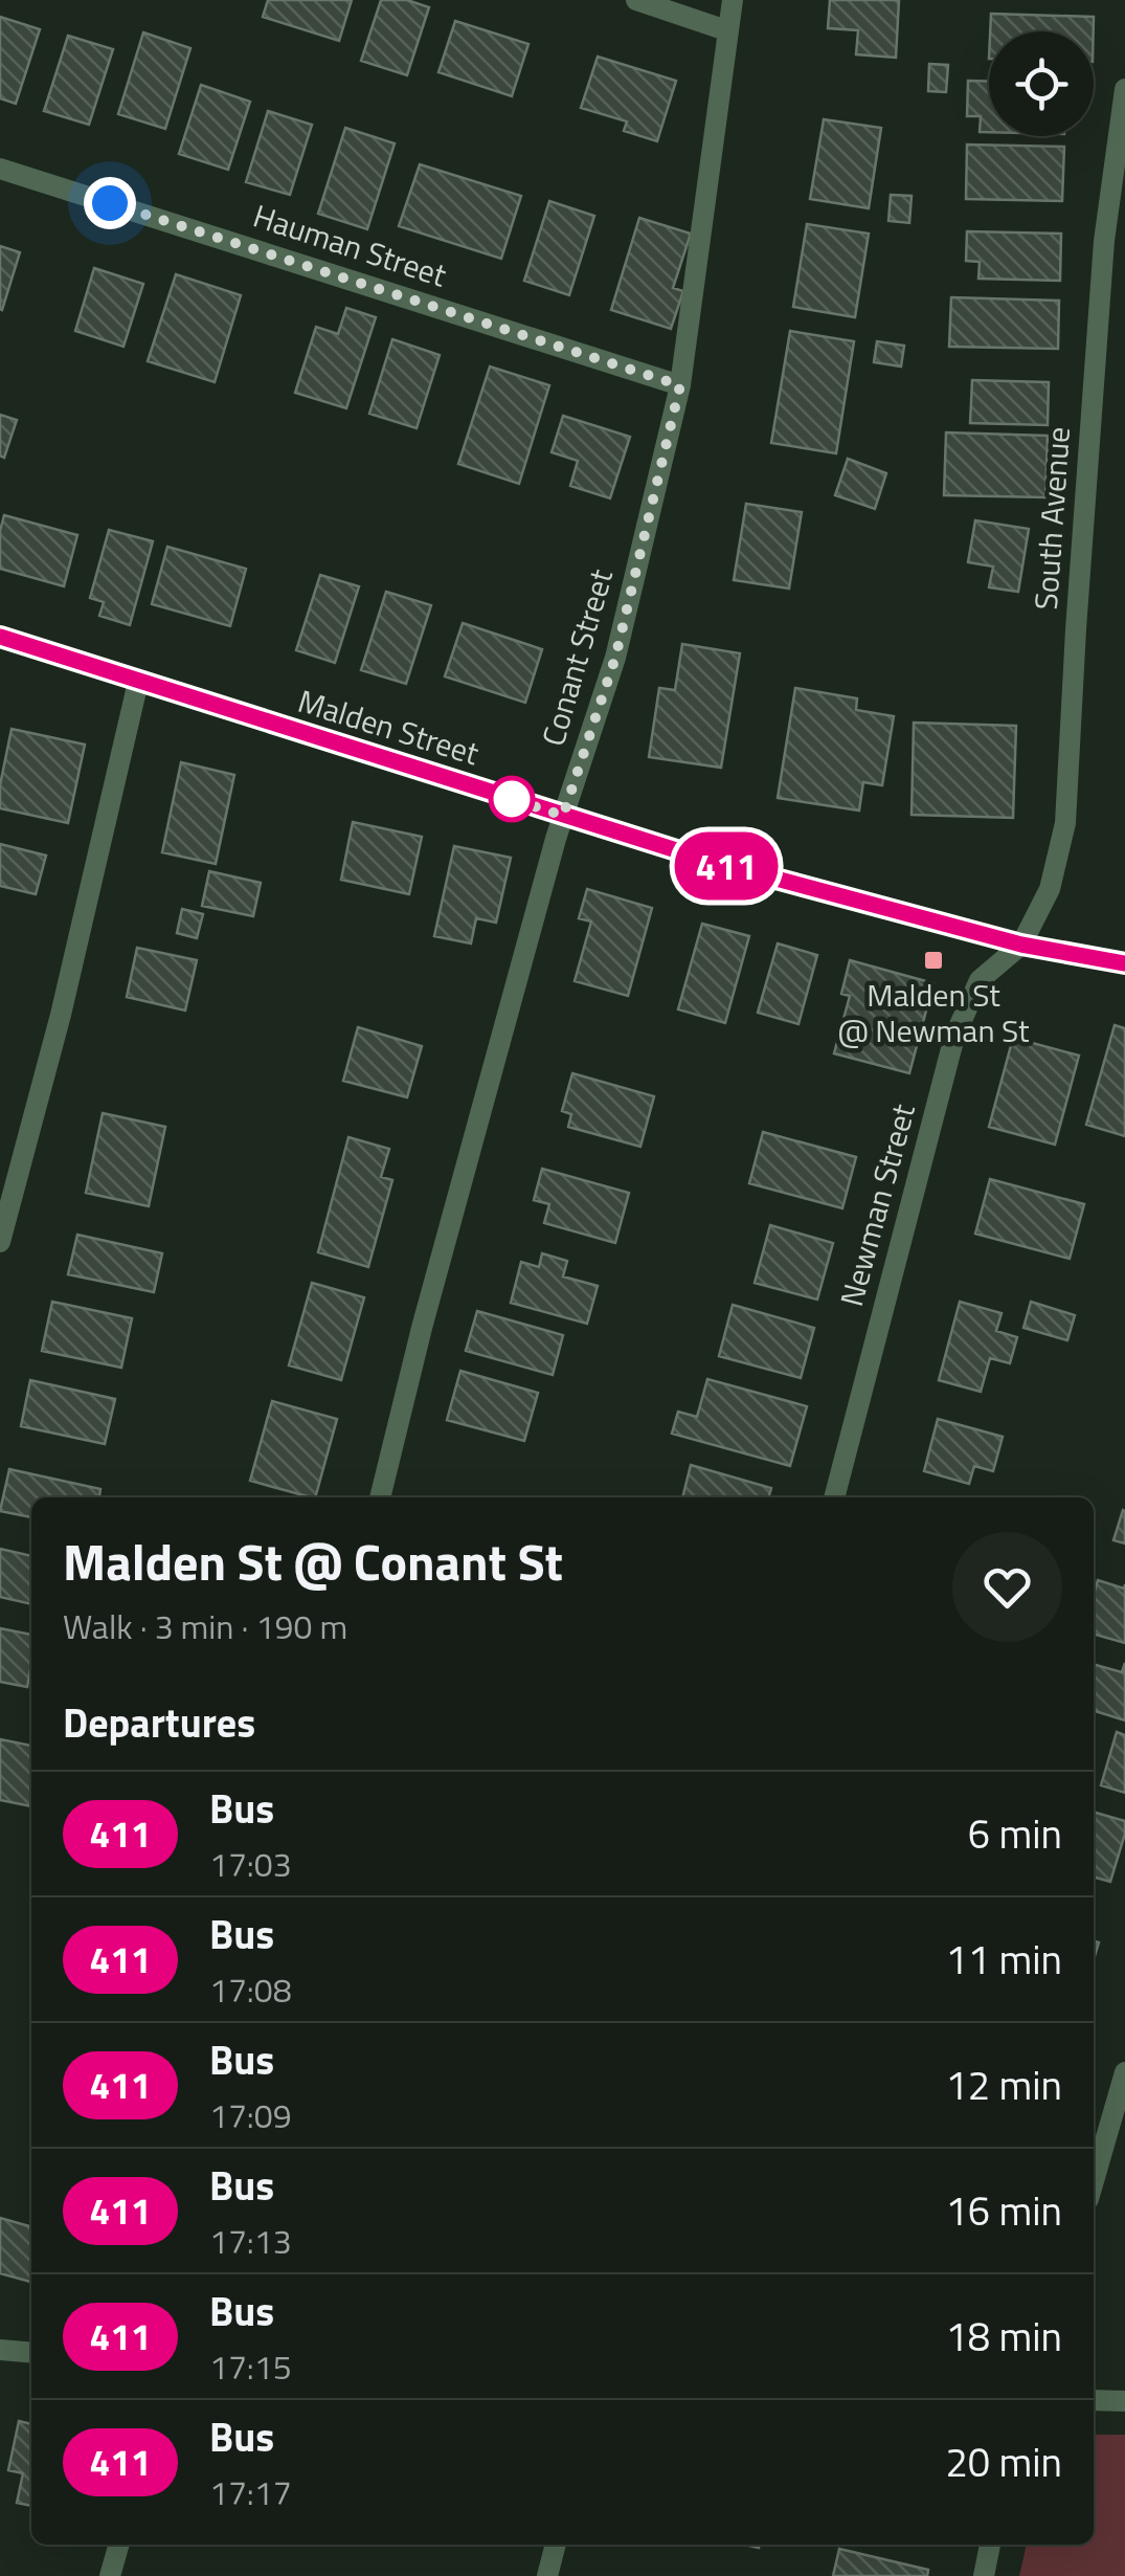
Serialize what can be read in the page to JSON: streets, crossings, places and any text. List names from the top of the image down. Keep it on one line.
{"streets":{"street":["Hauman Street","South Avenue","Conant Street","Malden Street","Newman Street"]},"crossings":[["Hauman Street","Conant Street"],["South Avenue","Malden Street"],["South Avenue","Newman Street"],["Conant Street","Malden Street"],["Malden Street","Newman Street"]],"places":{"transit":["Malden St @ Newman St"]},"lines":["bus line 411"],"page":{"on_map":"411","heading":[["Malden St @ Conant St","Walk · 3 min · 190 m"],"Departures"],"list":[{"mark":"411","name":"Bus","note":"17:03","value":"6 min"},{"mark":"411","name":"Bus","note":"17:08","value":"11 min"},{"mark":"411","name":"Bus","note":"17:09","value":"12 min"},{"mark":"411","name":"Bus","note":"17:13","value":"16 min"},{"mark":"411","name":"Bus","note":"17:15","value":"18 min"},{"mark":"411","name":"Bus","note":"17:17","value":"20 min"}]}}
